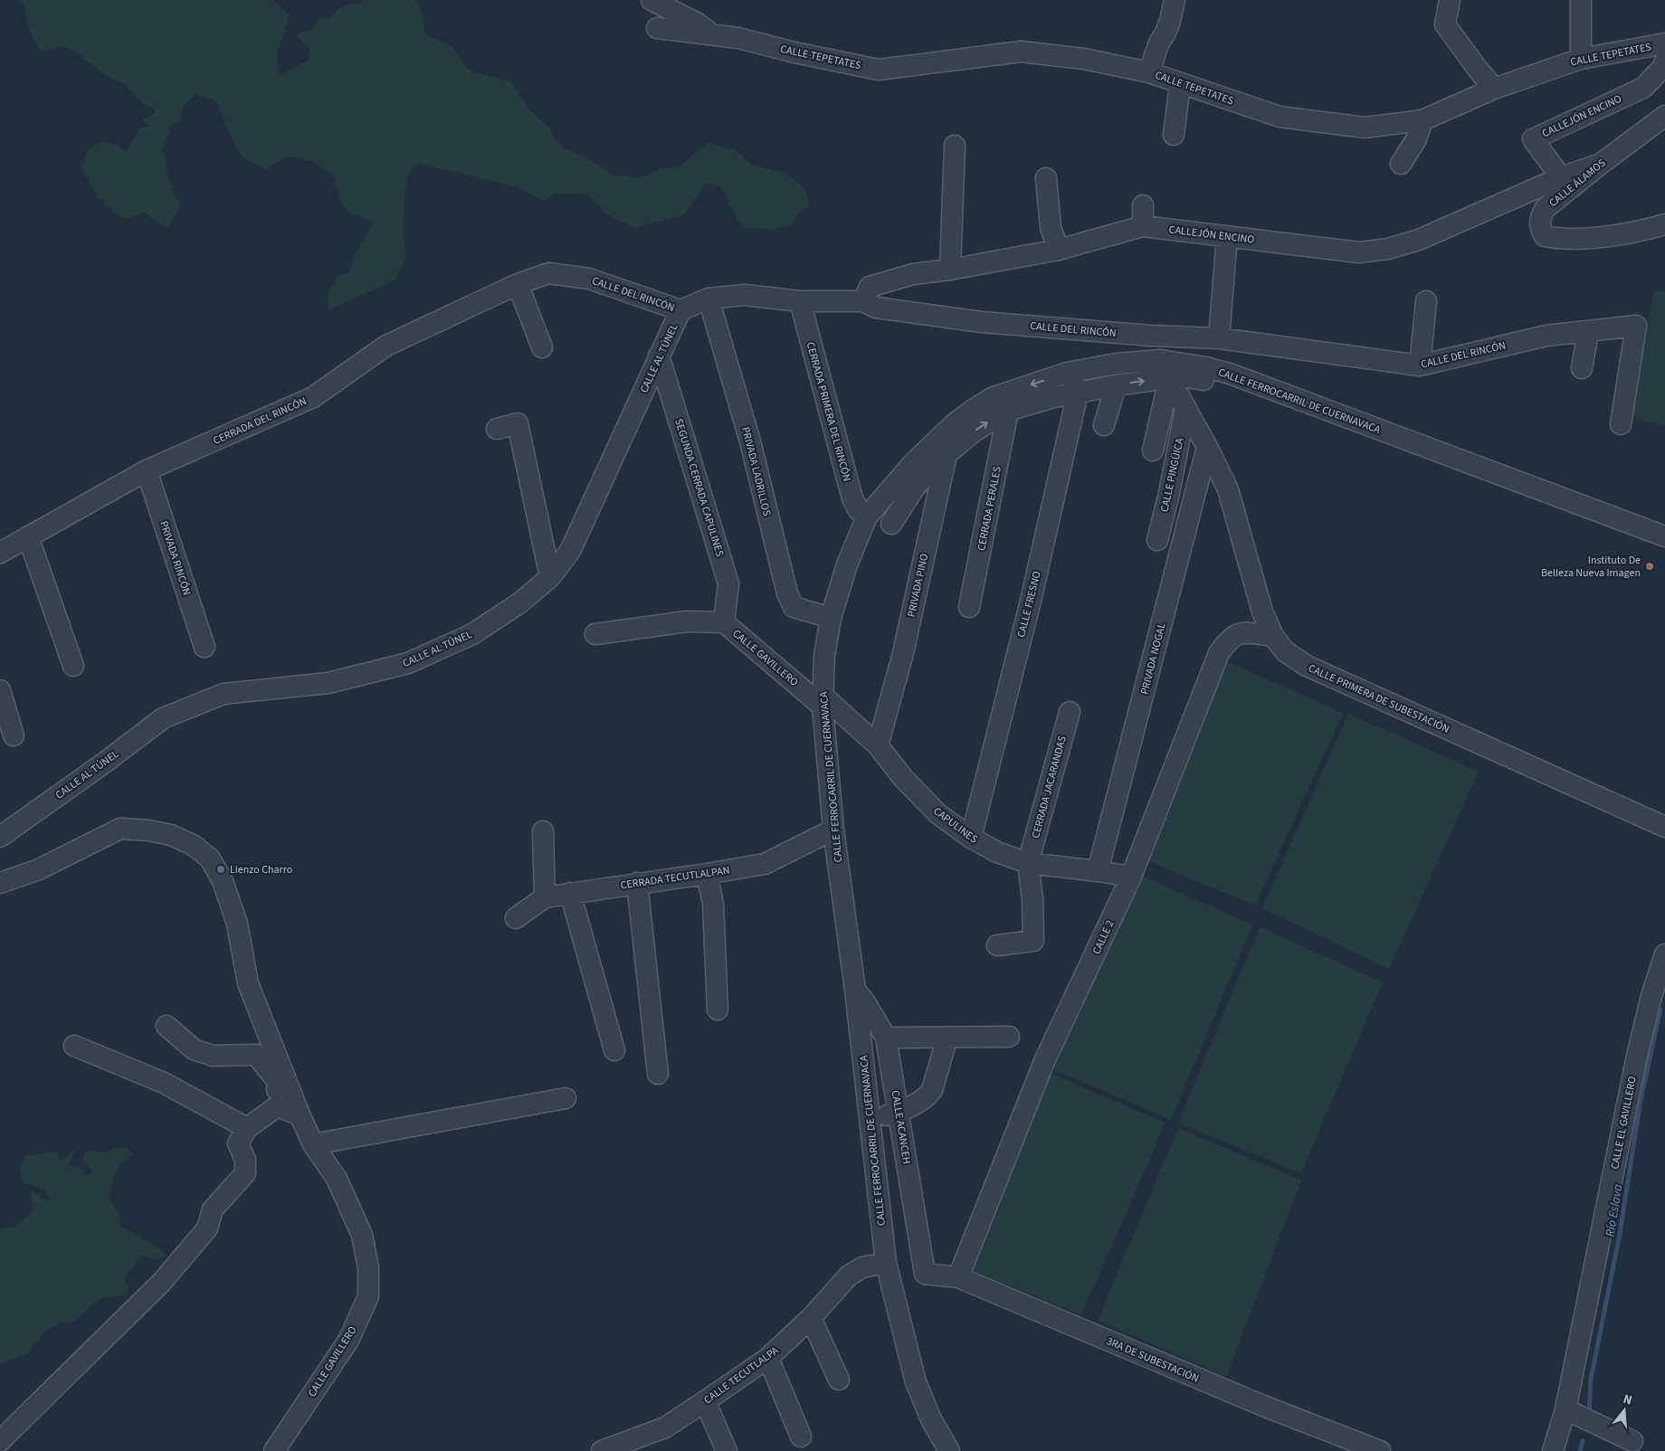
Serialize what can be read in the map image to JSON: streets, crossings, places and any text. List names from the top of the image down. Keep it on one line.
{"streets":{"street":["CALLE TEPETATES","CALLEJÓN ENCINO","CALLE ÁLAMOS","CALLE DEL RINCÓN","CALLE AL TÚNEL","CALLE FERROCARRIL DE CUERNAVACA","CERRADA PRIMERA DEL RINCÓN","CERRADA DEL RINCÓN","PRIVADA LADRILLOS","CALLE PINGÜICA","SEGUNDA CERRADA CAPULINES","CERRADA PERALES","PRIVADA RINCÓN","PRIVADA PINO","CALLE FRESNO","CALLE GAVILLERO","PRIVADA NOGAL","CALLE PRIMERA DE SUBESTACIÓN","CERRADA JACARANDAS","CAPULINES","CERRADA TECUTLALPAN","CALLE 2","CALLE EL GAVILLERO","CALLE ACANCEH","3RA DE SUBESTACIÓN","CALLE TECUTLALPA"]},"crossings":[["CALLEJÓN ENCINO","CALLE ÁLAMOS"],["CALLEJÓN ENCINO","CALLE DEL RINCÓN"],["CALLE DEL RINCÓN","CALLE AL TÚNEL"],["CALLE DEL RINCÓN","CERRADA PRIMERA DEL RINCÓN"],["CALLE DEL RINCÓN","CERRADA DEL RINCÓN"],["CALLE DEL RINCÓN","PRIVADA LADRILLOS"],["CALLE DEL RINCÓN","CALLE PRIMERA DE SUBESTACIÓN"],["CALLE AL TÚNEL","SEGUNDA CERRADA CAPULINES"],["CALLE FERROCARRIL DE CUERNAVACA","CERRADA PRIMERA DEL RINCÓN"],["CALLE FERROCARRIL DE CUERNAVACA","PRIVADA LADRILLOS"],["CALLE FERROCARRIL DE CUERNAVACA","CERRADA PERALES"],["CALLE FERROCARRIL DE CUERNAVACA","PRIVADA PINO"],["CALLE FERROCARRIL DE CUERNAVACA","CALLE FRESNO"],["CALLE FERROCARRIL DE CUERNAVACA","CALLE GAVILLERO"],["CALLE FERROCARRIL DE CUERNAVACA","CALLE PRIMERA DE SUBESTACIÓN"],["CALLE FERROCARRIL DE CUERNAVACA","CAPULINES"],["CALLE FERROCARRIL DE CUERNAVACA","CERRADA TECUTLALPAN"],["CALLE FERROCARRIL DE CUERNAVACA","CALLE ACANCEH"],["CALLE FERROCARRIL DE CUERNAVACA","CALLE TECUTLALPA"],["CERRADA DEL RINCÓN","PRIVADA RINCÓN"],["CALLE PINGÜICA","CALLE PRIMERA DE SUBESTACIÓN"],["SEGUNDA CERRADA CAPULINES","CALLE GAVILLERO"],["PRIVADA PINO","CAPULINES"],["CALLE FRESNO","CAPULINES"],["CALLE GAVILLERO","CAPULINES"],["PRIVADA NOGAL","CALLE PRIMERA DE SUBESTACIÓN"],["PRIVADA NOGAL","CAPULINES"],["CALLE PRIMERA DE SUBESTACIÓN","CALLE 2"],["CERRADA JACARANDAS","CAPULINES"],["CAPULINES","CALLE 2"],["CALLE 2","3RA DE SUBESTACIÓN"],["CALLE ACANCEH","3RA DE SUBESTACIÓN"]],"water":["Río Eslava"],"places":["Instituto De Belleza Nueva Imagen","Lienzo Charro"],"north":"top"}
